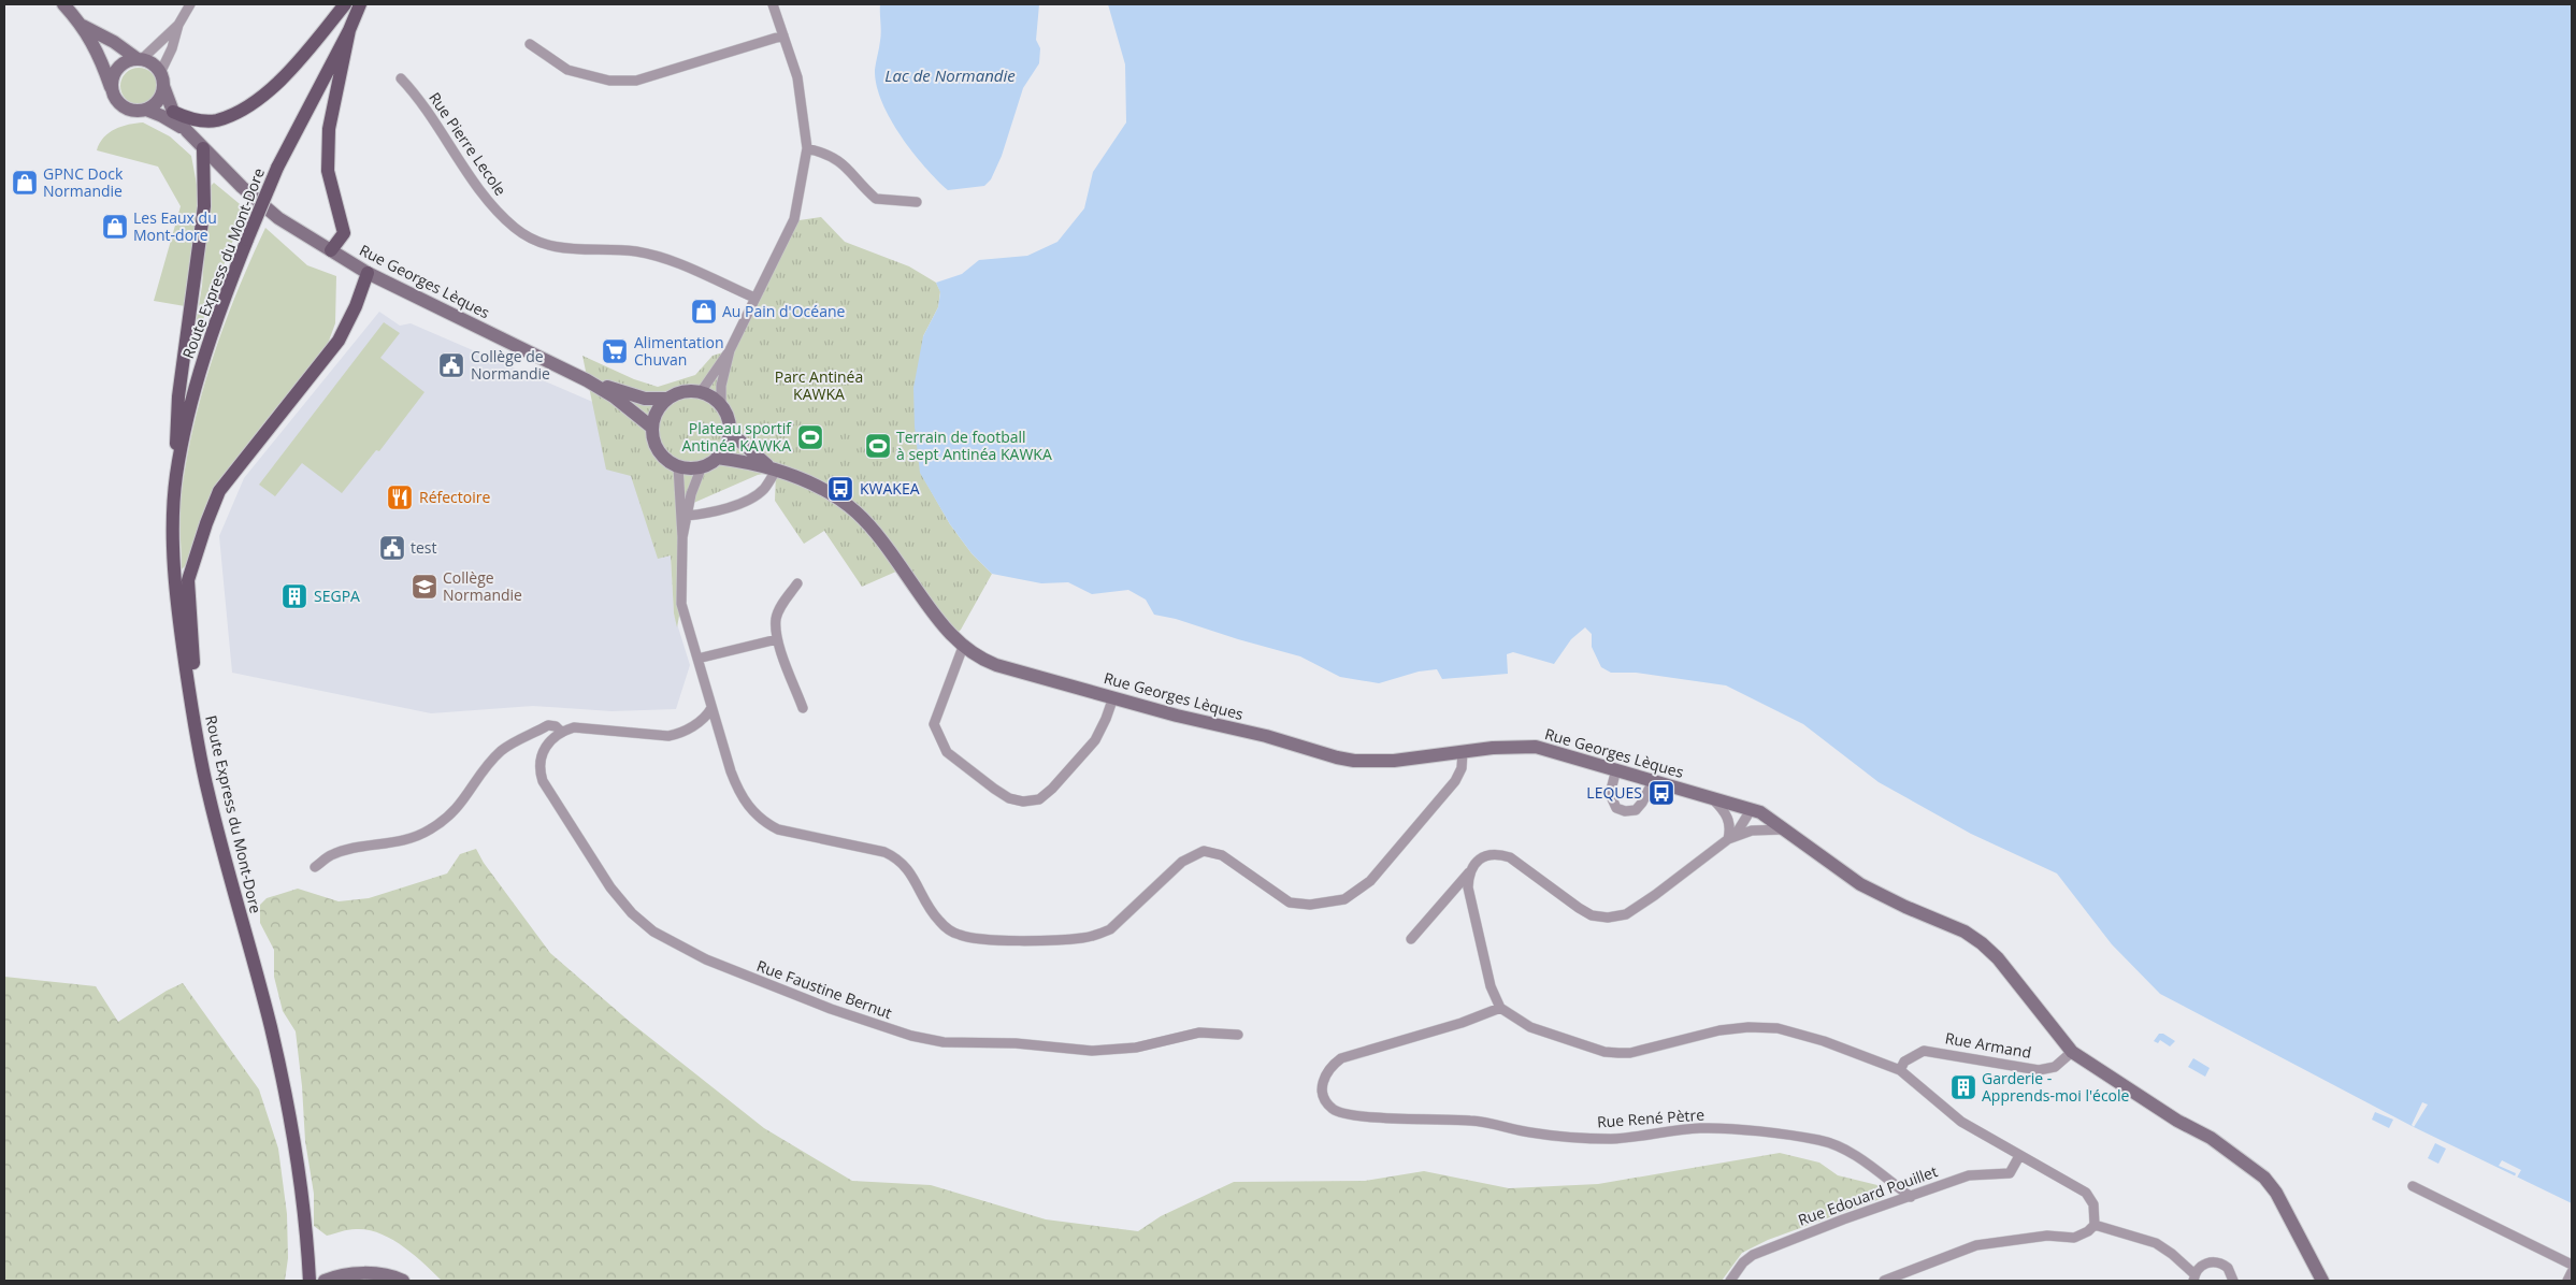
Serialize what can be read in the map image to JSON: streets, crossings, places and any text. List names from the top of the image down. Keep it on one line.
{"streets":{"main road":["Route Express du Mont-Dore","Rue Georges Lèques"],"street":["Rue Pierre Lecole","Rue Faustine Bernut","Rue Armand","Rue René Pètre","Rue Edouard Pouillet"]},"crossings":[["Rue Georges Lèques","Rue Armand"],["Rue René Pètre","Rue Edouard Pouillet"]],"water":["Lac de Normandie"],"parks":["Parc Antinéa KAWKA"],"places":{"shop":["GPNC Dock Normandie","Les Eaux du Mont-dore","Au Pain d'Océane"],"supermarket":["Alimentation Chuvan"],"public building":["Collège de Normandie","test"],"sports":["Plateau sportif Antinéa KAWKA","Terrain de football à sept Antinéa KAWKA"],"bus stop":["KWAKEA","LEQUES"],"restaurant":["Réfectoire"],"school or university":["Collège Normandie"],"building":["SEGPA","Garderie - Apprends-moi l'école"]}}
